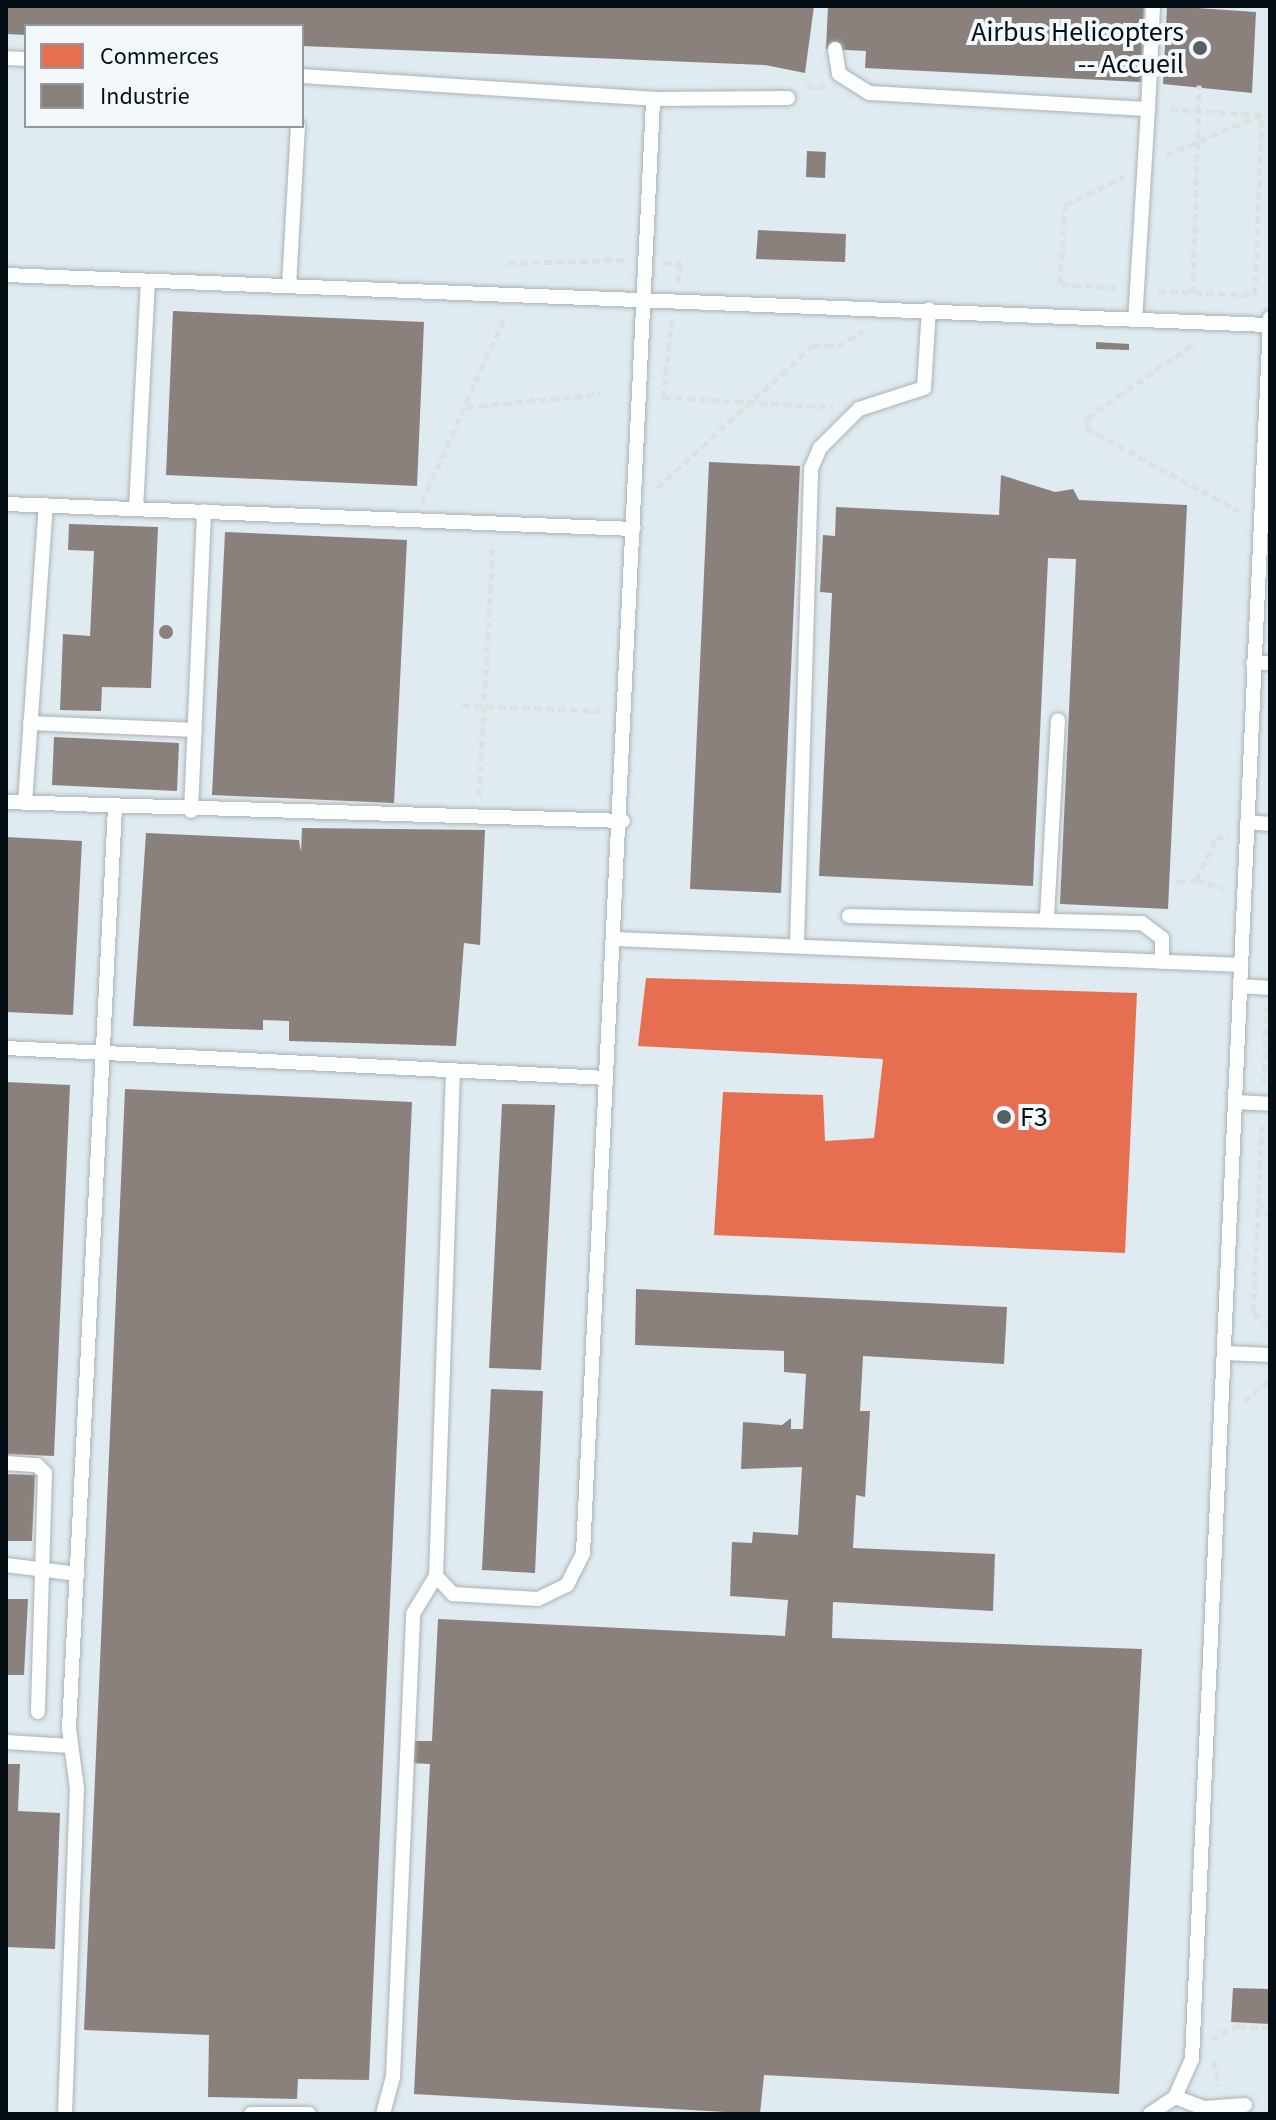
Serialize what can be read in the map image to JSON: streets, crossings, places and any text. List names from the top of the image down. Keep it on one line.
{"places":["Airbus Helicopters -- Accueil","F3"],"legend":["Commerces","Industrie"]}
